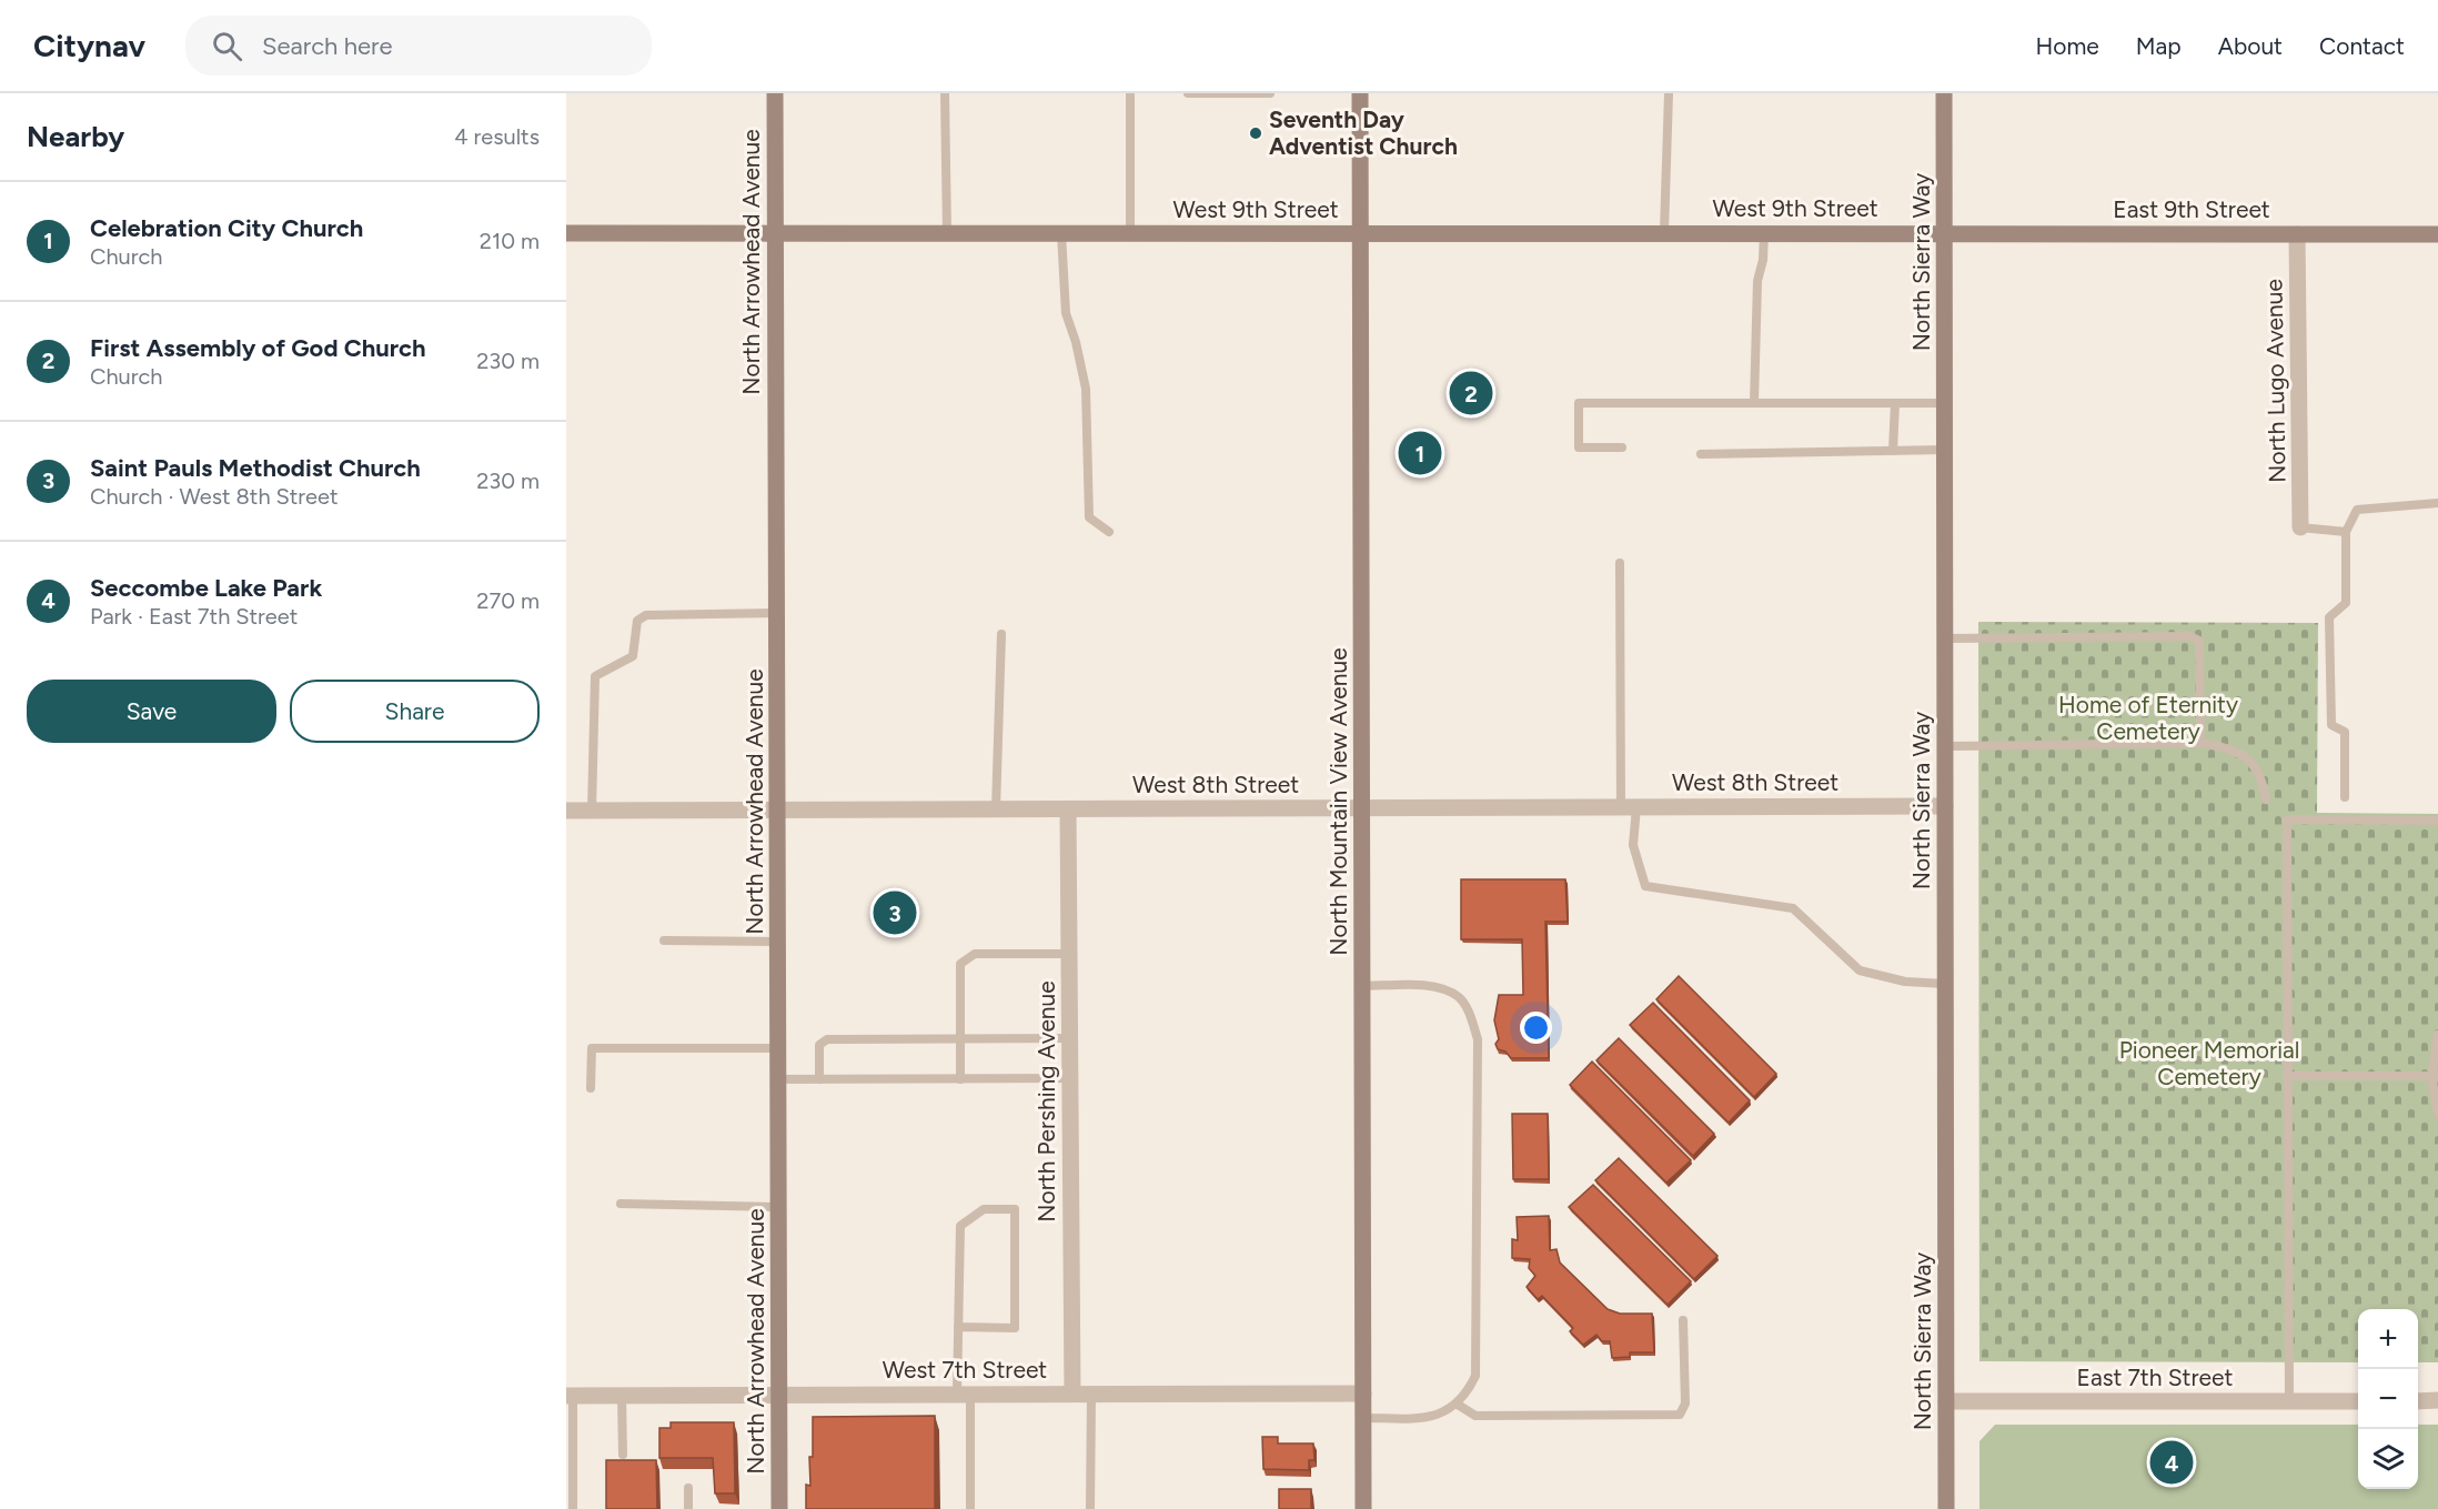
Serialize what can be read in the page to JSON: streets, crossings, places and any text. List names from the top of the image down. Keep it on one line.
{"streets":{"street":["West 9th Street","East 9th Street","North Arrowhead Avenue","North Sierra Way","North Lugo Avenue","West 8th Street","North Mountain View Avenue","North Pershing Avenue","West 7th Street","East 7th Street"]},"crossings":[["West 9th Street","East 9th Street"],["West 9th Street","North Arrowhead Avenue"],["West 9th Street","North Sierra Way"],["West 9th Street","North Mountain View Avenue"],["East 9th Street","North Sierra Way"],["East 9th Street","North Lugo Avenue"],["North Arrowhead Avenue","West 8th Street"],["North Arrowhead Avenue","West 7th Street"],["North Sierra Way","West 8th Street"],["North Sierra Way","East 7th Street"],["West 8th Street","North Mountain View Avenue"],["West 8th Street","North Pershing Avenue"],["North Mountain View Avenue","West 7th Street"],["North Pershing Avenue","West 7th Street"]],"parks":["Home of Eternity Cemetery","Pioneer Memorial Cemetery"],"places":["Seventh Day Adventist Church"],"page":{"header":"Citynav","search":"Search here","nav":["Home","Map","About","Contact"],"heading":["Nearby","4 results"],"list":[{"mark":"1","name":"Celebration City Church","note":"Church","value":"210 m"},{"mark":"2","name":"First Assembly of God Church","note":"Church","value":"230 m"},{"mark":"3","name":"Saint Pauls Methodist Church","note":"Church · West 8th Street","value":"230 m"},{"mark":"4","name":"Seccombe Lake Park","note":"Park · East 7th Street","value":"270 m"}],"pins":["2","1","3","4"],"buttons":["Save","Share"],"map_buttons":["+","−"]}}
